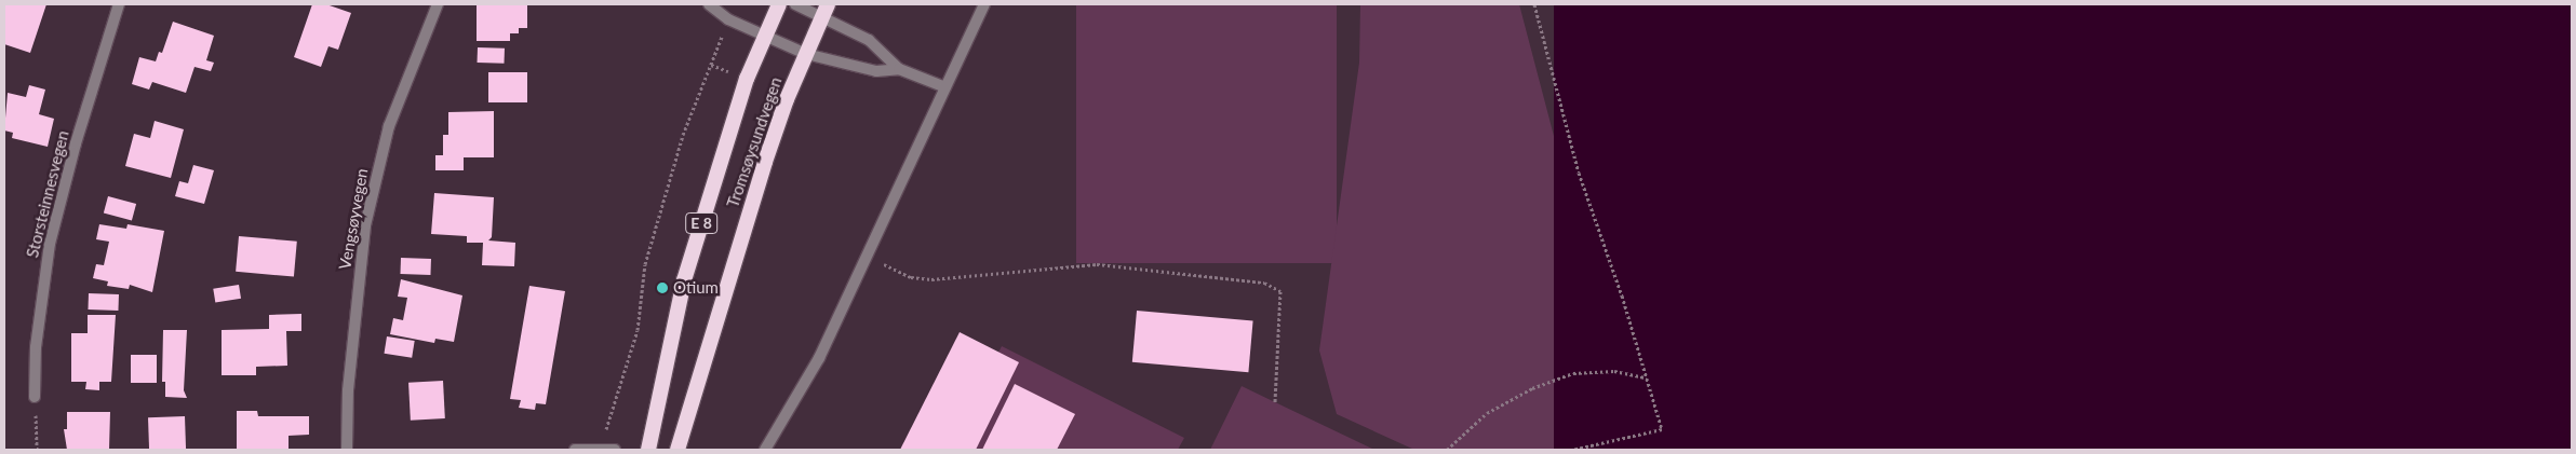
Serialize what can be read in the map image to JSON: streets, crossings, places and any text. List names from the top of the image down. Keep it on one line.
{"streets":{"highway":["Tromsøysundvegen","E 8"],"street":["Storsteinnesvegen","Vengsøyvegen"]},"places":["Otium"]}
